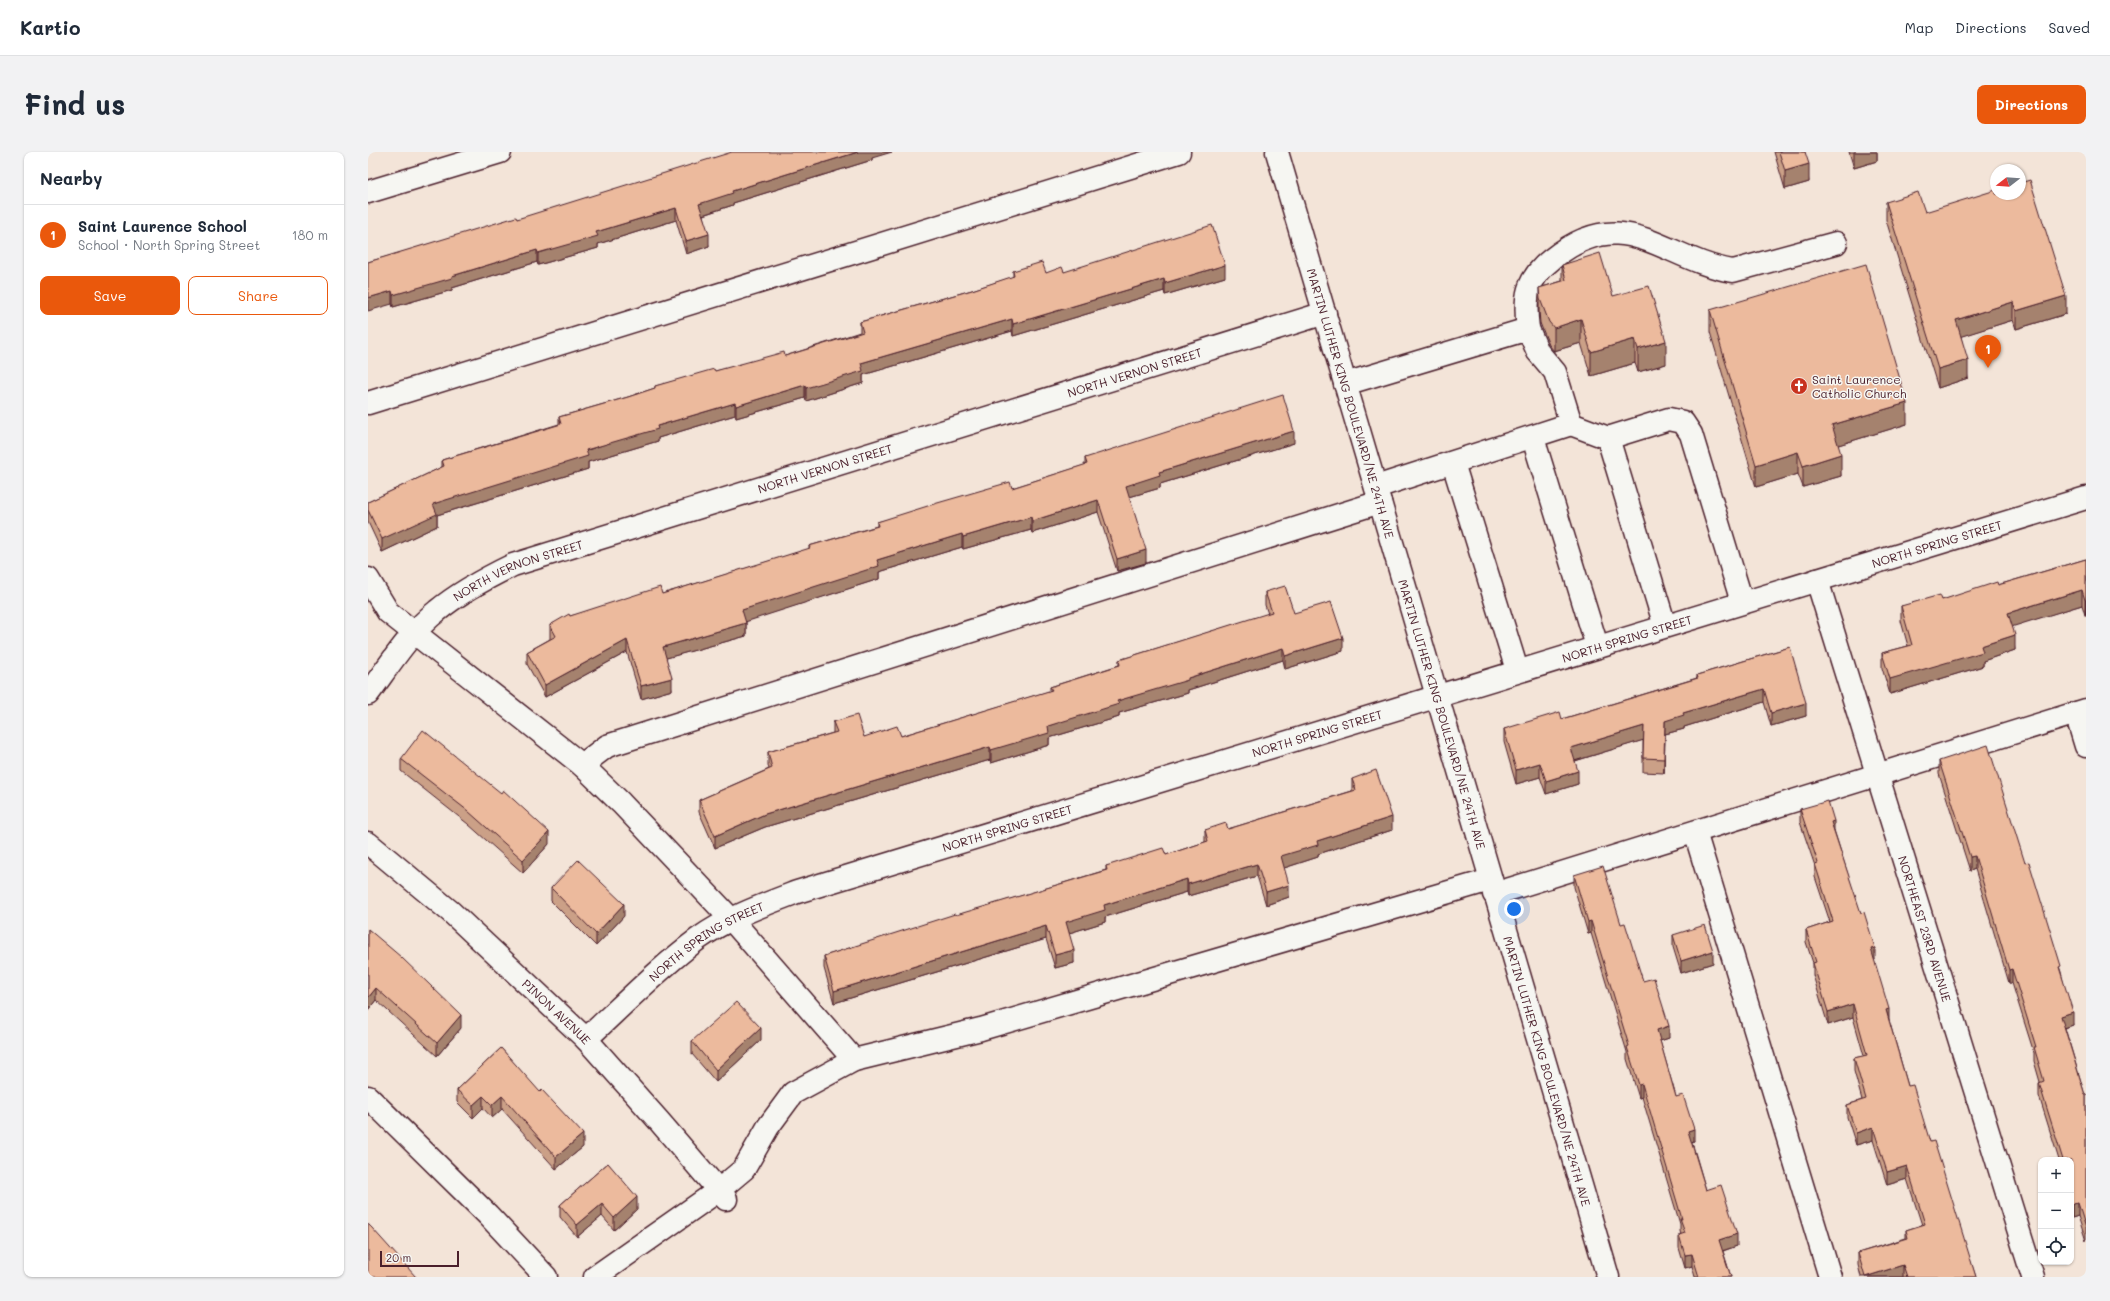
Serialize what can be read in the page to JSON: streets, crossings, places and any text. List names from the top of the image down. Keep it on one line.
{"streets":{"street":["NORTH VERNON STREET","MARTIN LUTHER KING BOULEVARD/NE 24TH AVE","NORTH SPRING STREET","NORTHEAST 23RD AVENUE","PINON AVENUE"]},"crossings":[["NORTH VERNON STREET","MARTIN LUTHER KING BOULEVARD/NE 24TH AVE"],["MARTIN LUTHER KING BOULEVARD/NE 24TH AVE","NORTH SPRING STREET"],["NORTH SPRING STREET","NORTHEAST 23RD AVENUE"],["NORTH SPRING STREET","PINON AVENUE"]],"places":{"church":["Saint Laurence Catholic Church"]},"scale_bar":"20 m","north":"left","page":{"header":"Kartio","nav":["Map","Directions","Saved"],"buttons":["Directions",["Save","Share"]],"title":"Find us","heading":"Nearby","list":[{"mark":"1","name":"Saint Laurence School","note":"School · North Spring Street","value":"180 m"}],"pins":"1","map_buttons":["+","−"],"scale":"20 m"}}
